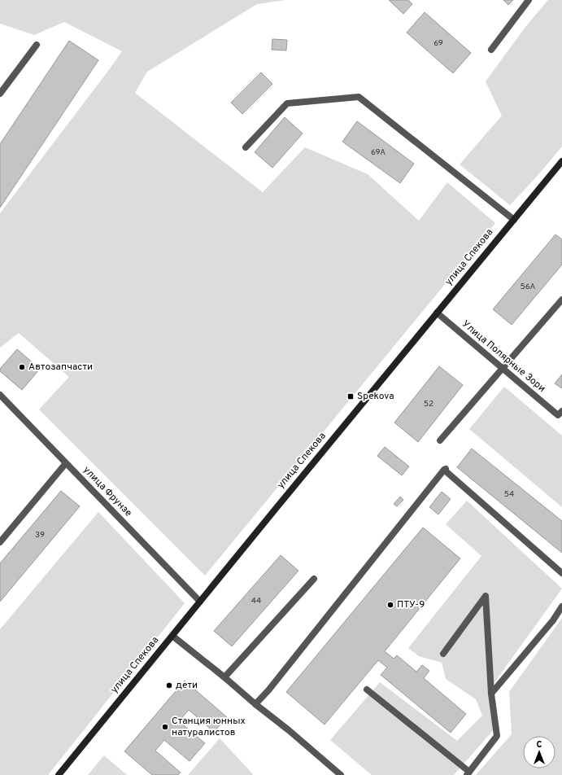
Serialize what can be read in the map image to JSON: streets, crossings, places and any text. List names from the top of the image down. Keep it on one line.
{"streets":{"main road":["улица Спекова"],"street":["Улица Полярные Зори","улица Фрунзе"]},"crossings":[["улица Спекова","Улица Полярные Зори"],["улица Спекова","улица Фрунзе"]],"places":{"other":["Автозапчасти","ПТУ-9","дети","Станция юнных натуралистов"],"transit":["Spekova"]},"house_numbers":["69","69А","56А","52","54","39","44"],"north":"top"}
